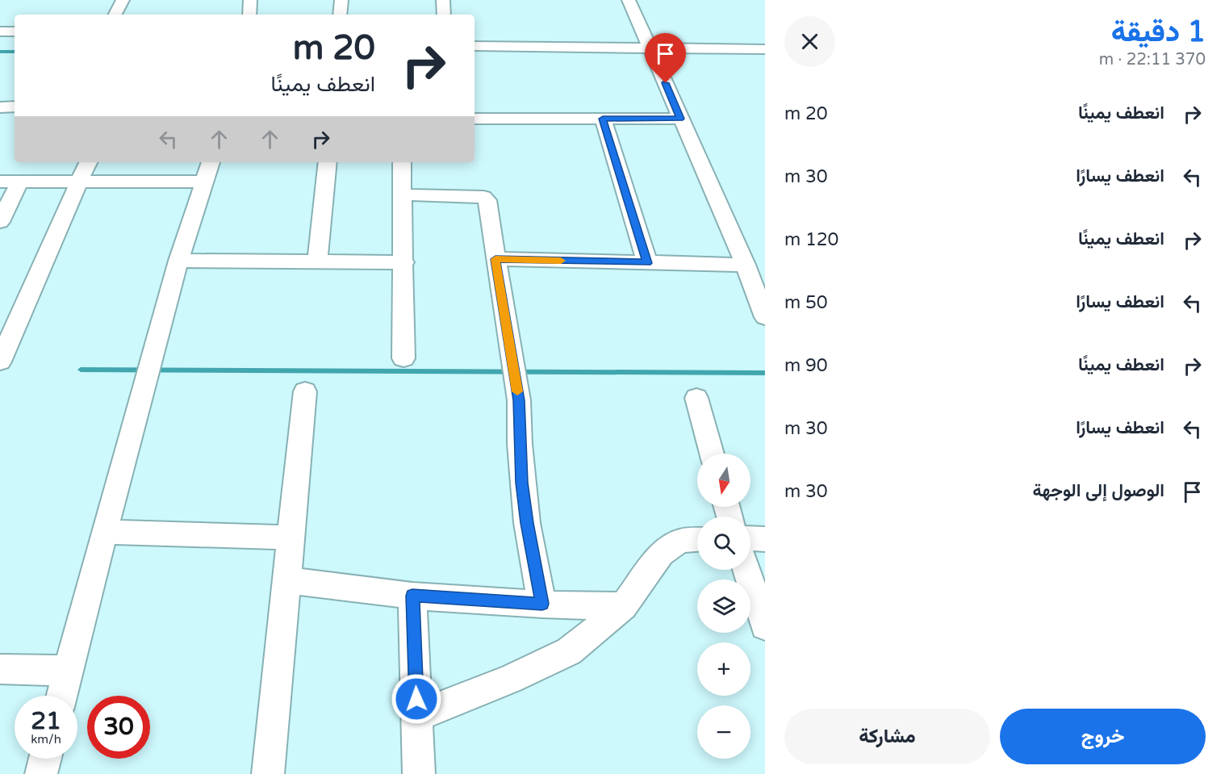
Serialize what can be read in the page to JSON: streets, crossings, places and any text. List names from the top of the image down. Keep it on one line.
{"north":"bottom","page":{"heading":["1 دقيقة","370 m · 22:11"],"turn":["20 m","انعطف يمينًا"],"list":[{"name":"انعطف يمينًا","value":"20 m"},{"name":"انعطف يسارًا","value":"30 m"},{"name":"انعطف يمينًا","value":"120 m"},{"name":"انعطف يسارًا","value":"50 m"},{"name":"انعطف يمينًا","value":"90 m"},{"name":"انعطف يسارًا","value":"30 m"},{"name":"الوصول إلى الوجهة","value":"30 m"}],"map_buttons":["+","−"],"speed":"21 km/h","limit":"30","buttons":["خروج","مشاركة"]}}
